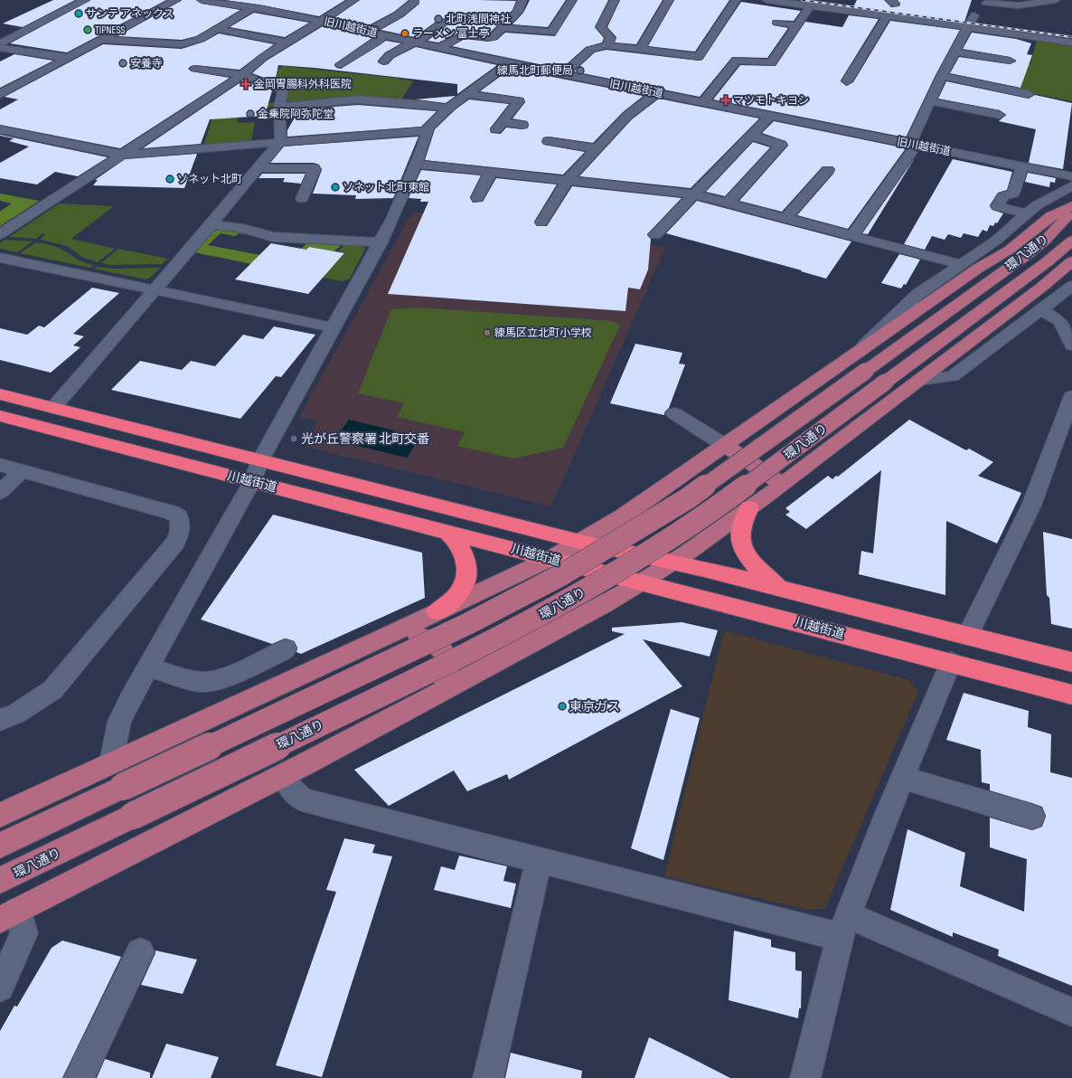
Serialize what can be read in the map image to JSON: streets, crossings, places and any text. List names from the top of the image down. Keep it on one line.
{"streets":{"highway":["川越街道"],"main road":["環八通り"],"street":["旧川越街道"]},"places":{"other":["サンテ アネックス","北町浅間神社","TIPNESS","ラーメン 富士亭","安養寺","練馬北町郵便局","金乗院阿弥陀堂","ソネット北町","ソネット北町東館","練馬区立北町小学校","光が丘警察署 北町交番","東京ガス"],"health":["金岡胃腸科外科医院","マツモトキヨシ"]}}
